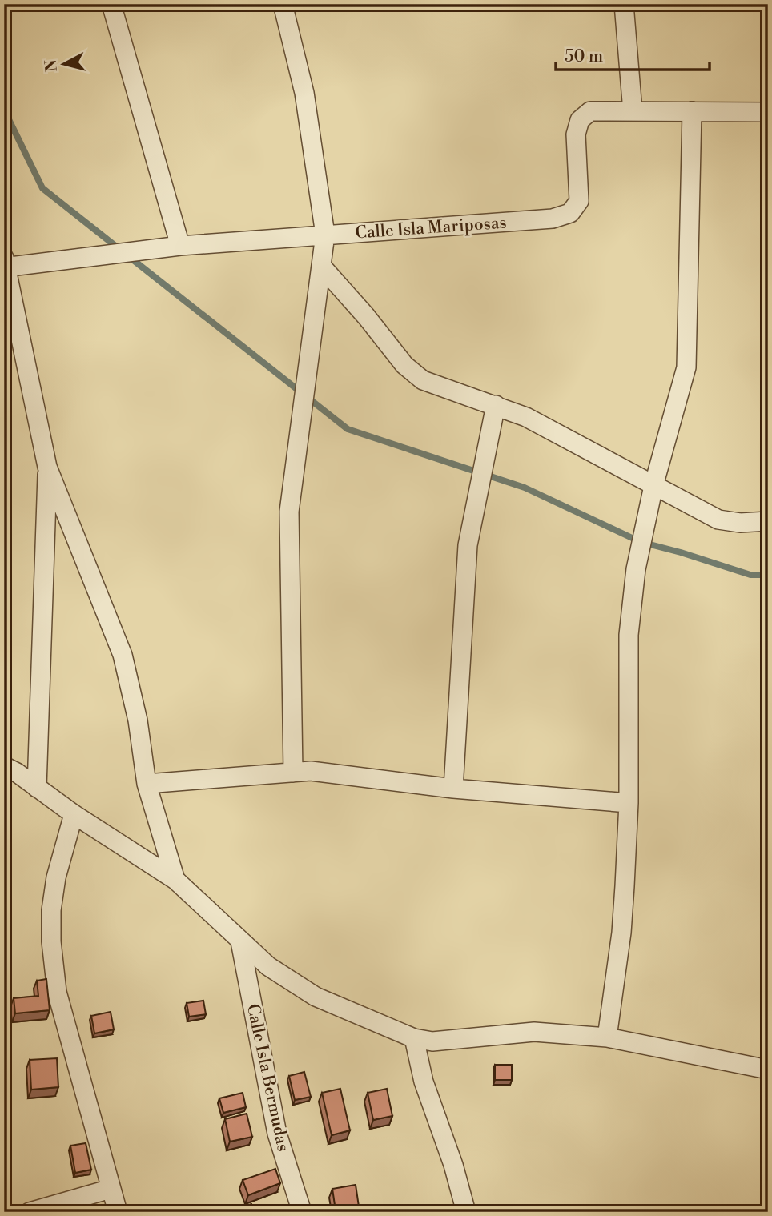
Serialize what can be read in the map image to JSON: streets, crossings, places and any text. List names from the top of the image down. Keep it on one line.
{"streets":{"street":["Calle Isla Mariposas","Calle Isla Bermudas"]},"scale_bar":"50 m","north":"left"}
